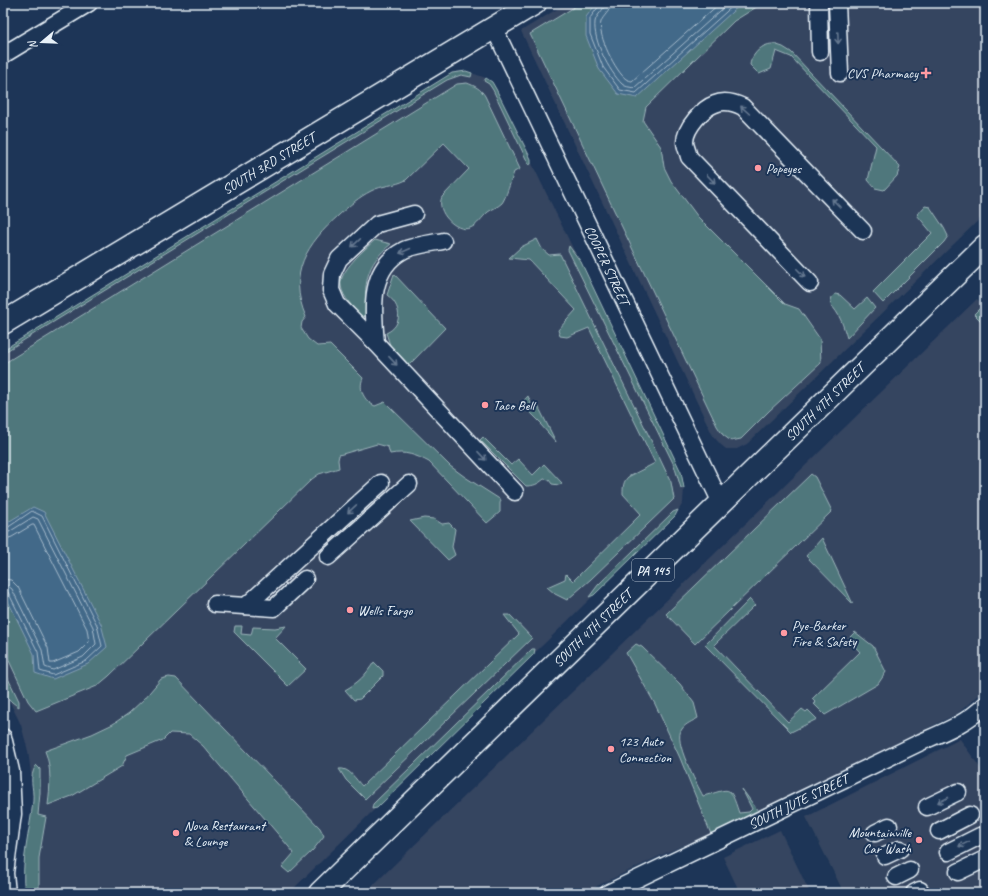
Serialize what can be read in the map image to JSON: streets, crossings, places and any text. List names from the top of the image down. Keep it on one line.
{"streets":{"main road":["SOUTH 3RD STREET","SOUTH 4TH STREET","PA 145"],"lane":["COOPER STREET","SOUTH JUTE STREET"]},"crossings":[["SOUTH 3RD STREET","COOPER STREET"],["COOPER STREET","SOUTH 4TH STREET"]],"places":{"health":["CVS Pharmacy"],"other":["Popeyes","Taco Bell","Wells Fargo","Pye-Barker Fire & Safety","123 Auto Connection","Nova Restaurant & Lounge","Mountainville Car Wash"]},"north":"left"}
